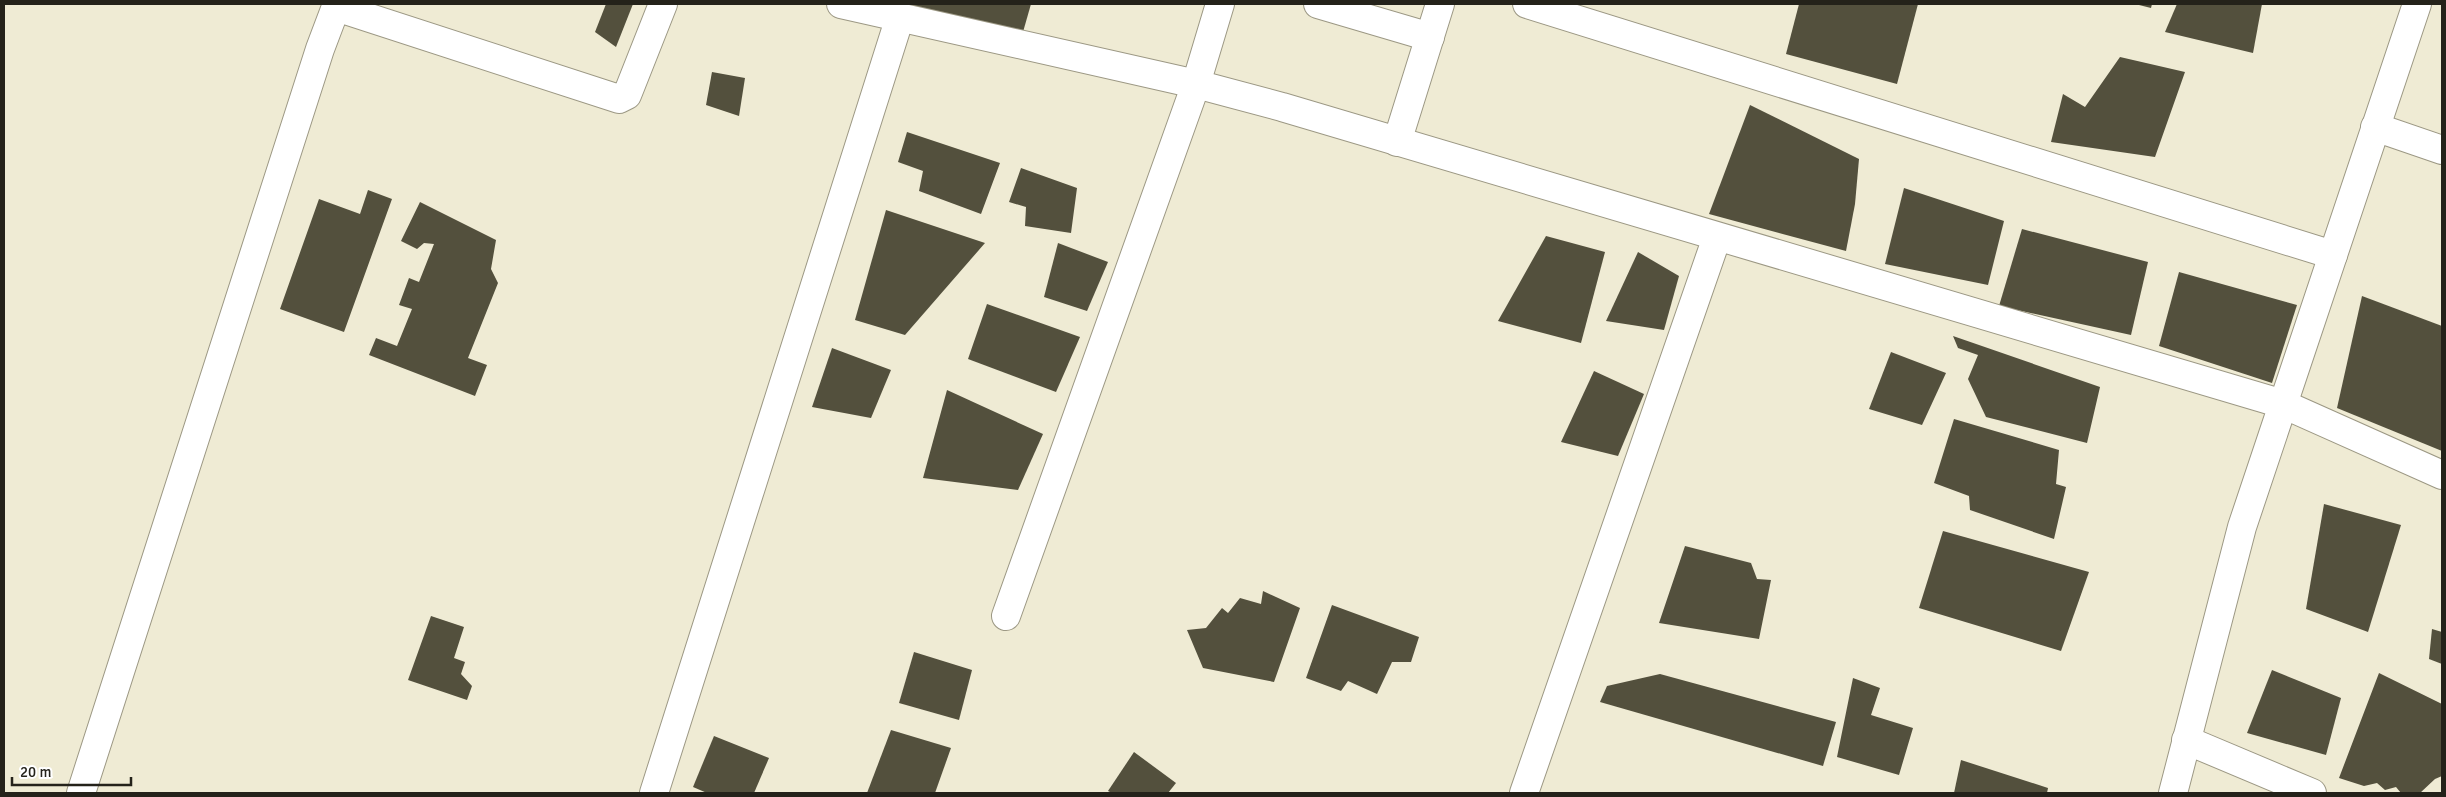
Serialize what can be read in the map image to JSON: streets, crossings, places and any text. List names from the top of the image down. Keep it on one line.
{"scale_bar":"20 m"}
